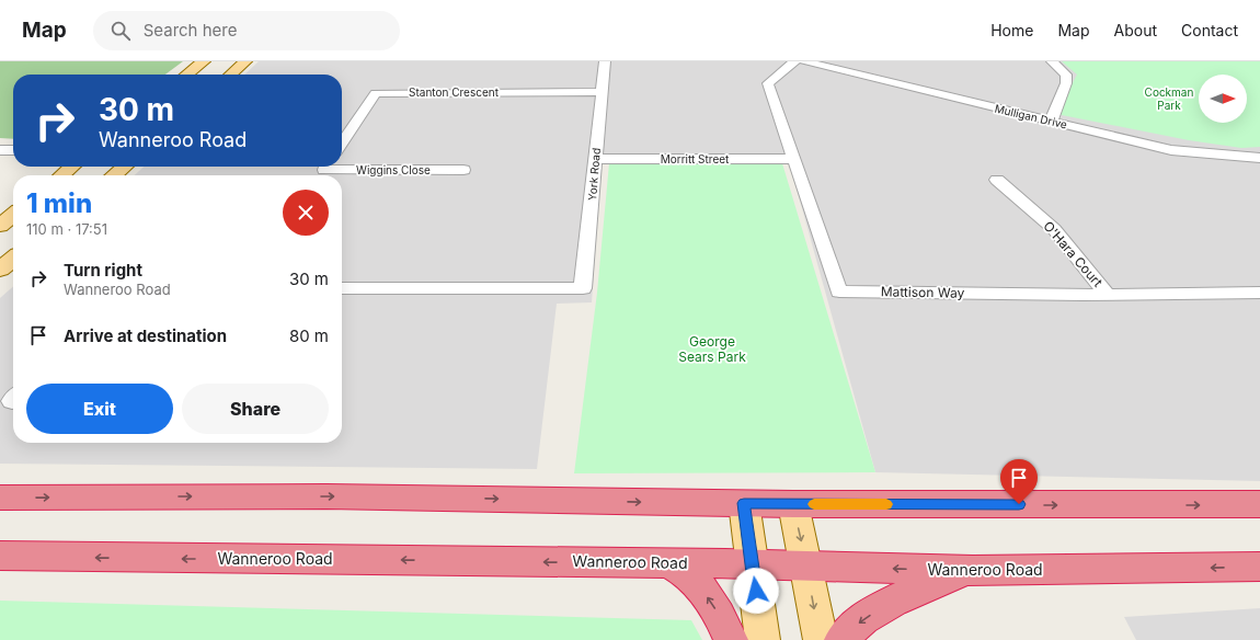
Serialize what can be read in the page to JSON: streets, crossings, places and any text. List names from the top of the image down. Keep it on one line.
{"streets":{"highway":["Wanneroo Road"],"street":["Stanton Crescent","Mulligan Drive","Morritt Street","Wiggins Close","York Road","O'Hara Court","Mattison Way"]},"crossings":[["Stanton Crescent","York Road"],["Morritt Street","York Road"],["Morritt Street","Mattison Way"],["O'Hara Court","Mattison Way"]],"parks":["Cockman Park","George Sears Park"],"north":"right","page":{"header":"Map","search":"Search here","nav":["Home","Map","About","Contact"],"turn":["30 m","Wanneroo Road"],"heading":["1 min","110 m · 17:51"],"list":[{"name":"Turn right","note":"Wanneroo Road","value":"30 m"},{"name":"Arrive at destination","value":"80 m"}],"buttons":["Exit","Share"]}}
